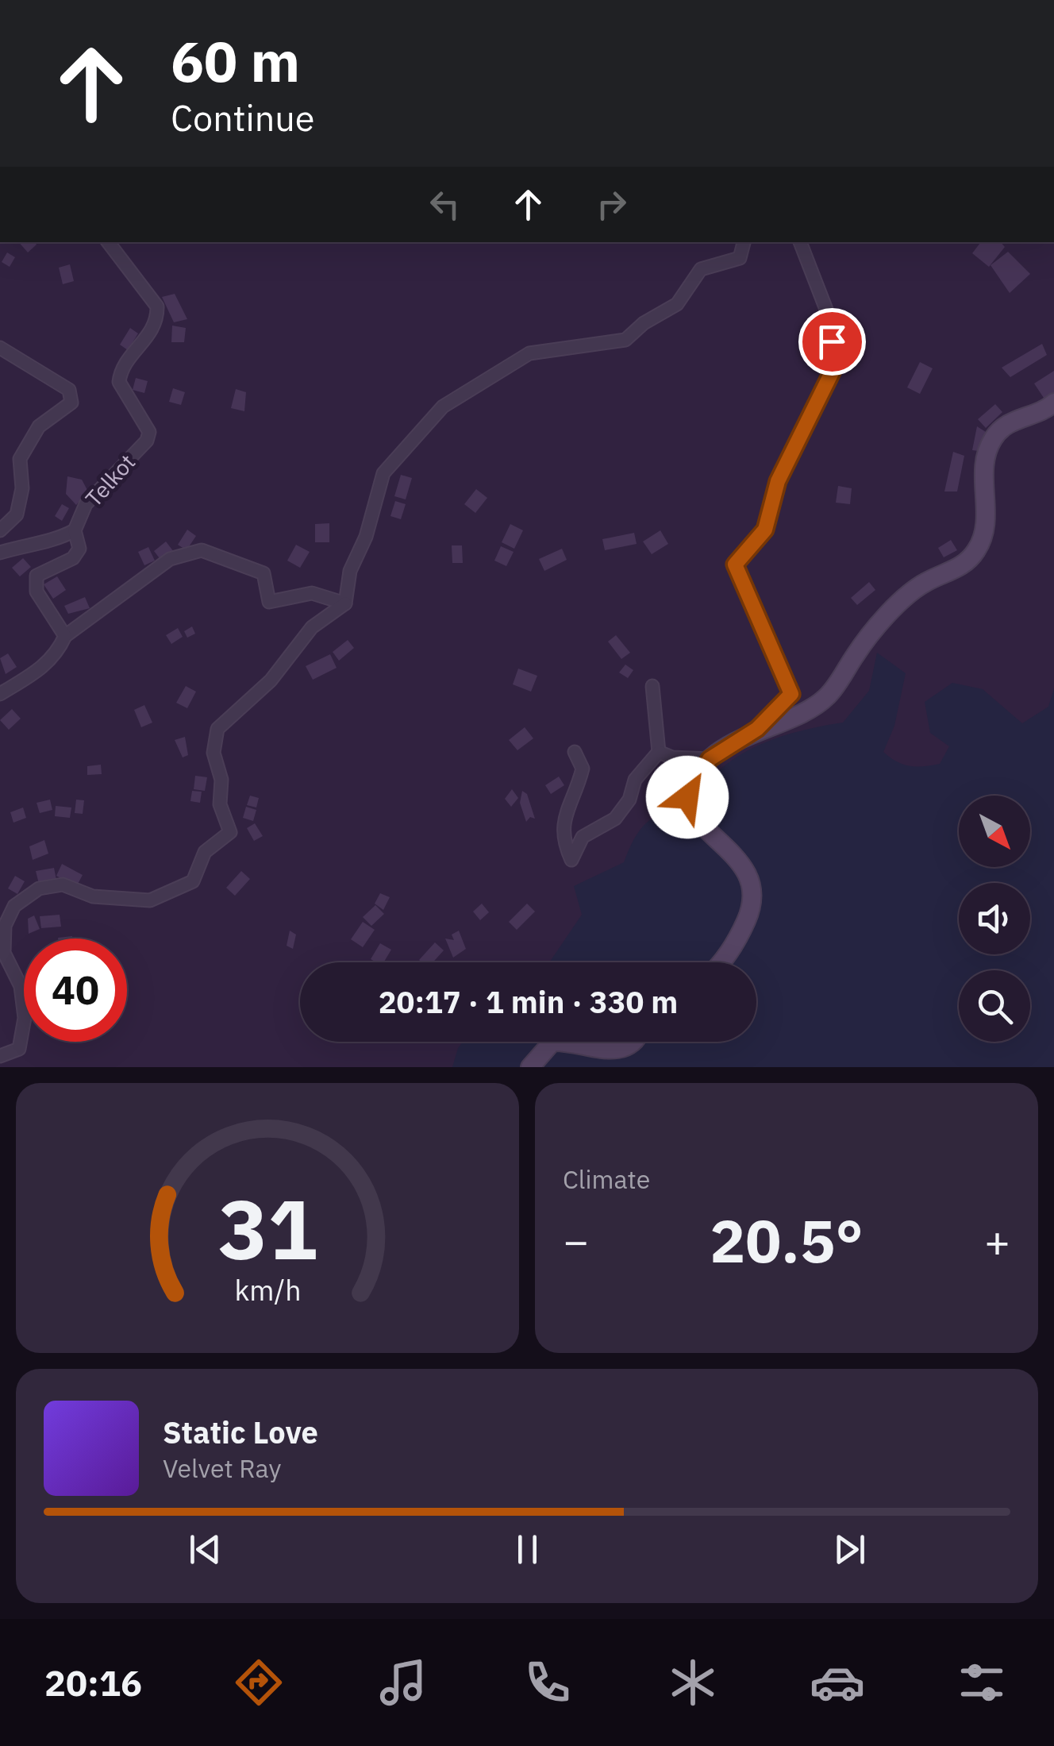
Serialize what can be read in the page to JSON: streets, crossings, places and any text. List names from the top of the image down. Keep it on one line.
{"streets":{"street":["Telkot"]},"north":"bottom right","page":{"turn":["60 m","Continue"],"limit":"40","trip":"20:17 · 1 min · 330 m","tile":"Climate","heat":["−","20.5°","+"],"song":["Static Love","Velvet Ray"],"tabs":"20:16","gauge":["31","km/h"]}}
